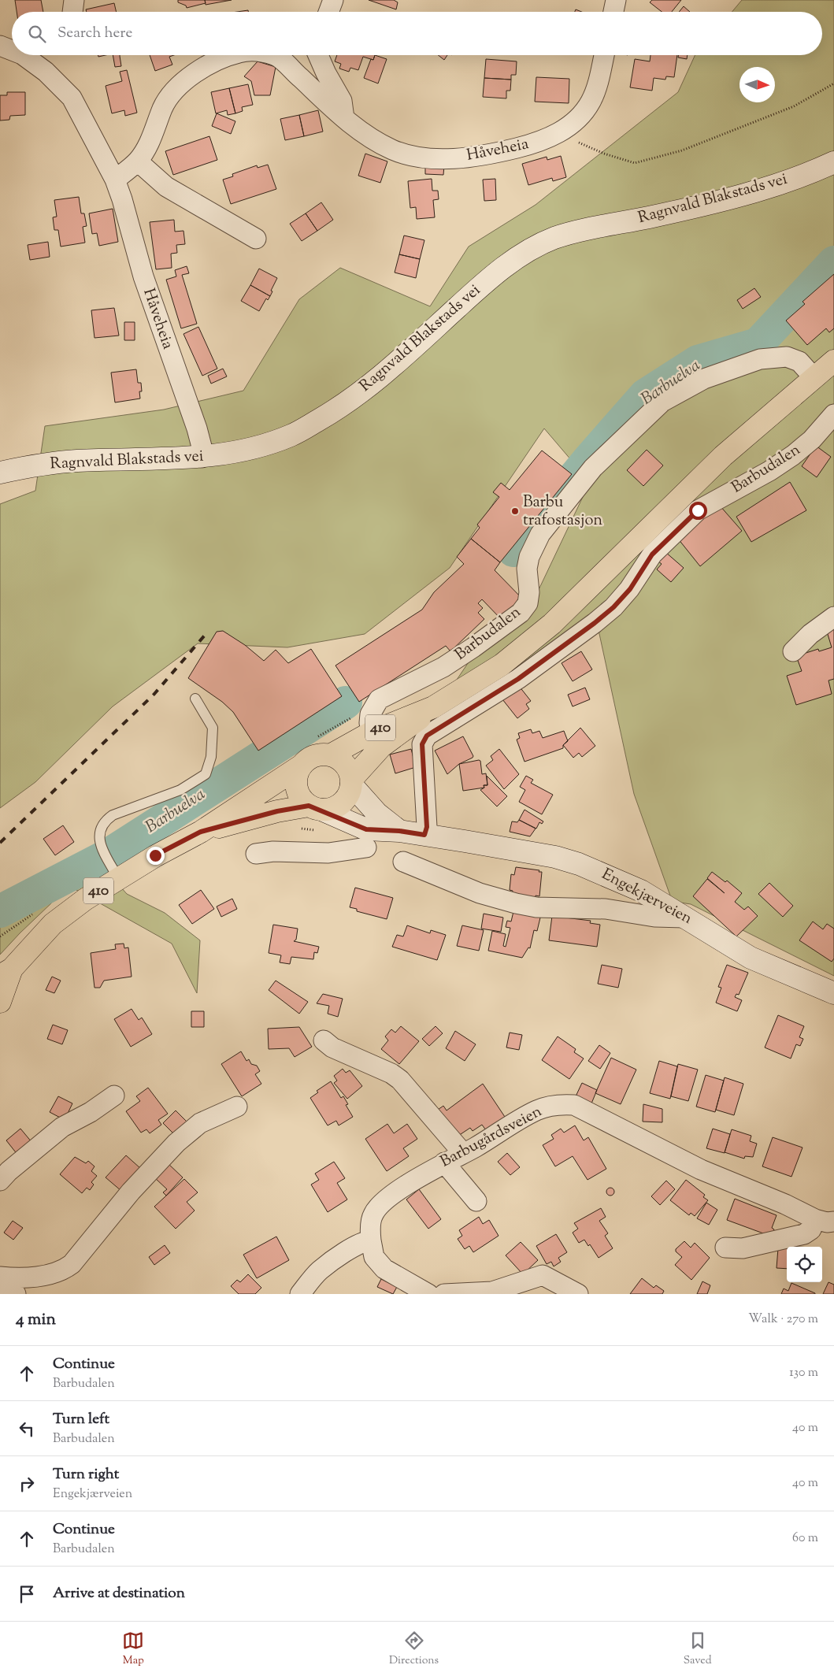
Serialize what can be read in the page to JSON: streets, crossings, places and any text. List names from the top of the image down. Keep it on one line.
{"streets":{"main road":["Barbudalen","410"],"street":["Håveheia","Ragnvald Blakstads vei","Engekjærveien","Barbugårdsveien"]},"crossings":[["Håveheia","Ragnvald Blakstads vei"],["Barbudalen","410"],["Barbudalen","Engekjærveien"],["410","Engekjærveien"]],"water":["Barbuelva"],"places":["Barbu trafostasjon"],"north":"right","page":{"search":"Search here","heading":["4 min","Walk · 270 m"],"list":[["Continue","Barbudalen","130 m"],["Turn left","Barbudalen","40 m"],["Turn right","Engekjærveien","40 m"],["Continue","Barbudalen","60 m"],"Arrive at destination"],"nav":["Map","Directions","Saved"]}}
